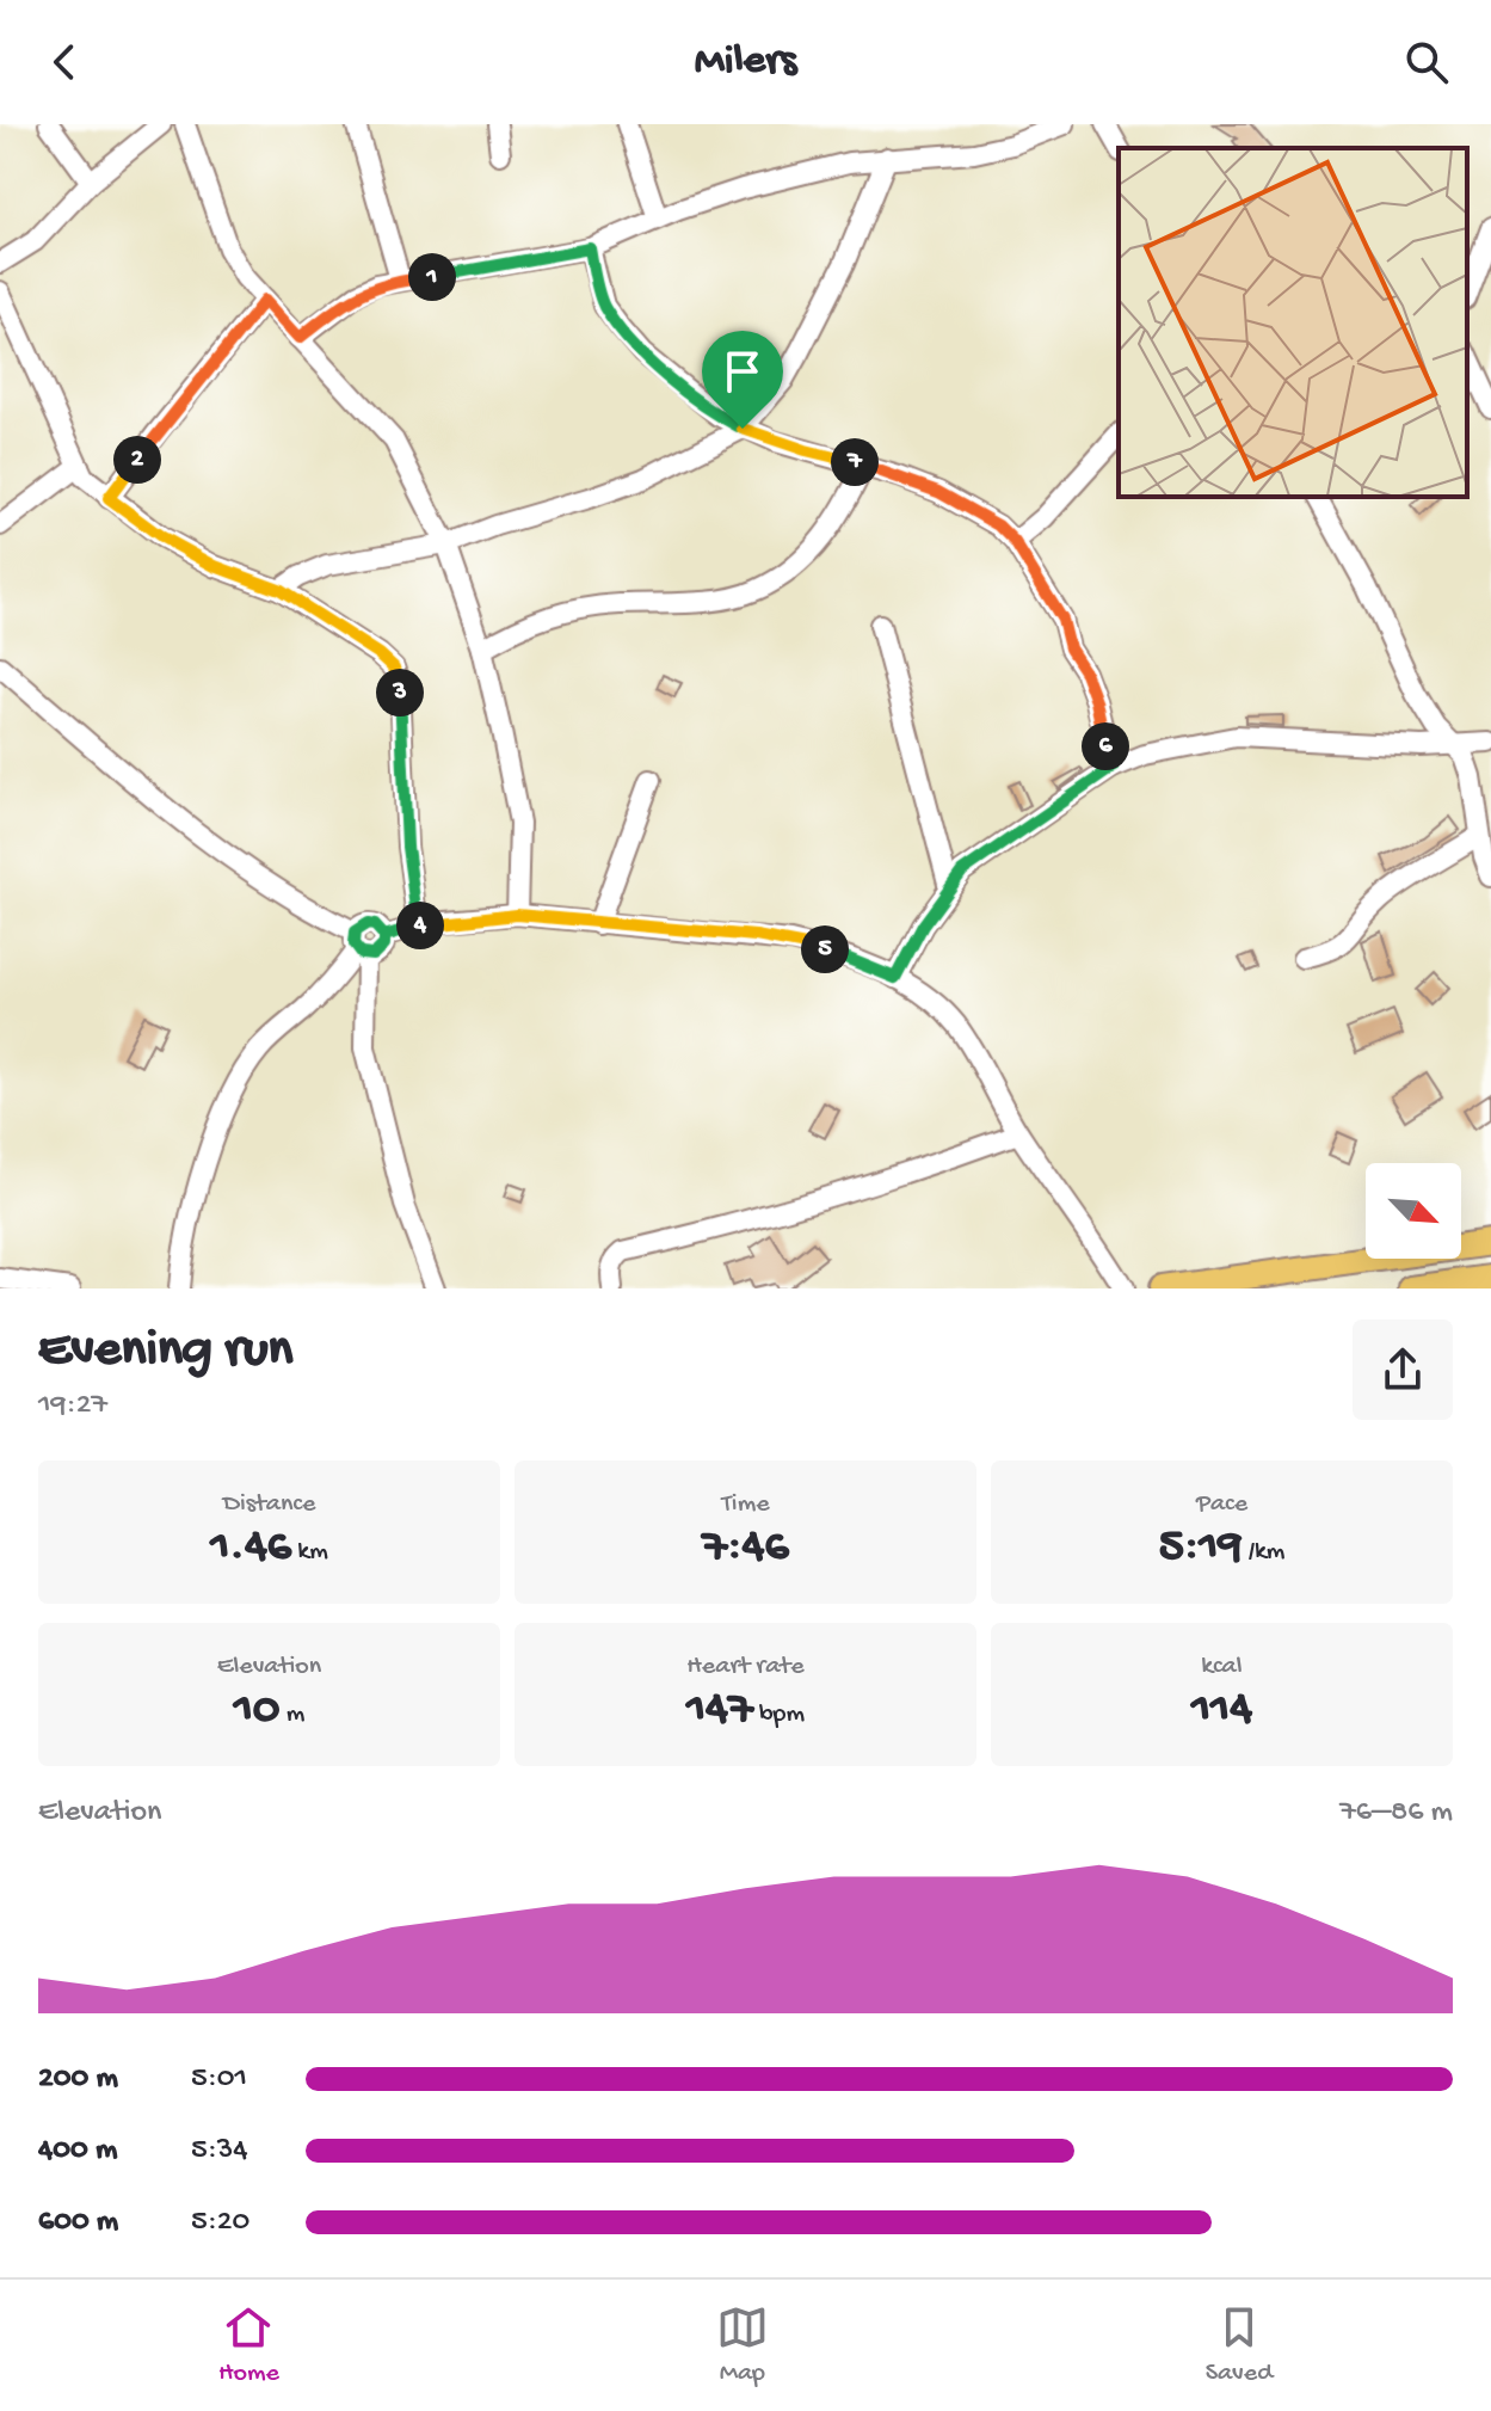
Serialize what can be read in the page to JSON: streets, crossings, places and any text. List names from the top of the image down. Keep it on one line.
{"north":"bottom right","page":{"header":"Milers","pins":["1","2","7","3","6","4","5"],"heading":["Evening run","19:27"],"stats":[["Distance","1.46 km"],["Time","7:46"],["Pace","5:19 /km"],["Elevation","10 m"],["Heart rate","147 bpm"],["kcal","114"]],"chart":["Elevation","76–86 m"],"list":[{"name":"200 m","note":"5:01"},{"name":"400 m","note":"5:34"},{"name":"600 m","note":"5:20"}],"tabs":["Home","Map","Saved"]}}
